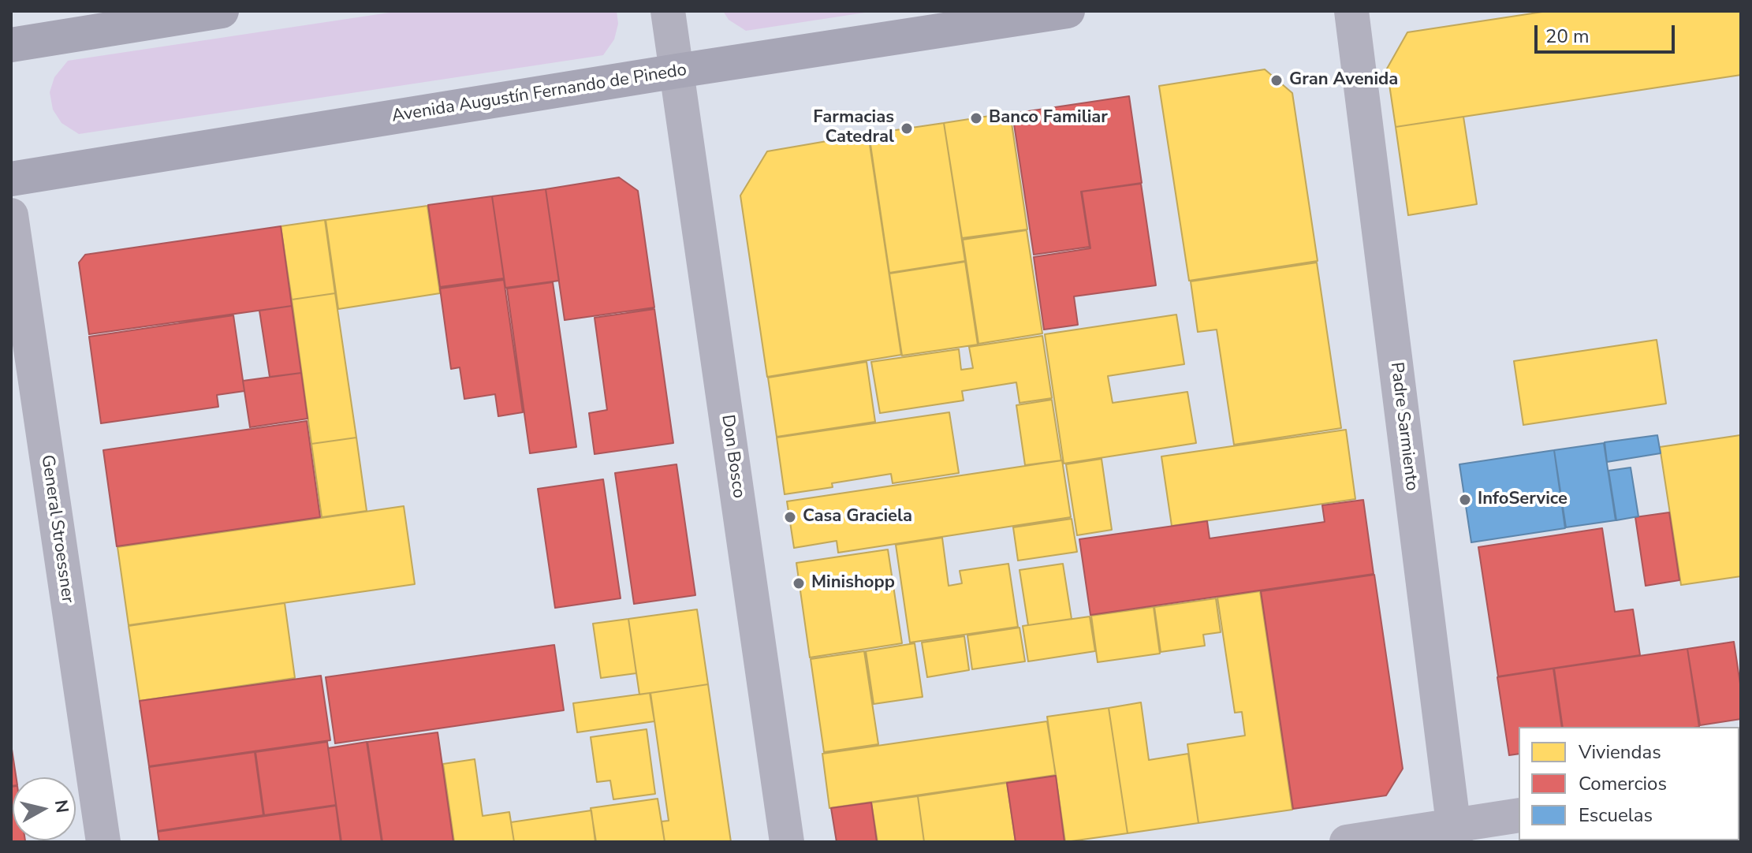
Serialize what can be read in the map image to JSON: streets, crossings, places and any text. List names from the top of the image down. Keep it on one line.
{"streets":{"highway":["Avenida Augustín Fernando de Pinedo"],"street":["Padre Sarmiento","Don Bosco","General Stroessner"]},"crossings":[["Avenida Augustín Fernando de Pinedo","Don Bosco"]],"places":["Gran Avenida","Banco Familiar","Farmacias Catedral","InfoService","Casa Graciela","Minishopp"],"legend":["Viviendas","Comercios","Escuelas"],"scale_bar":"20 m","north":"right"}
